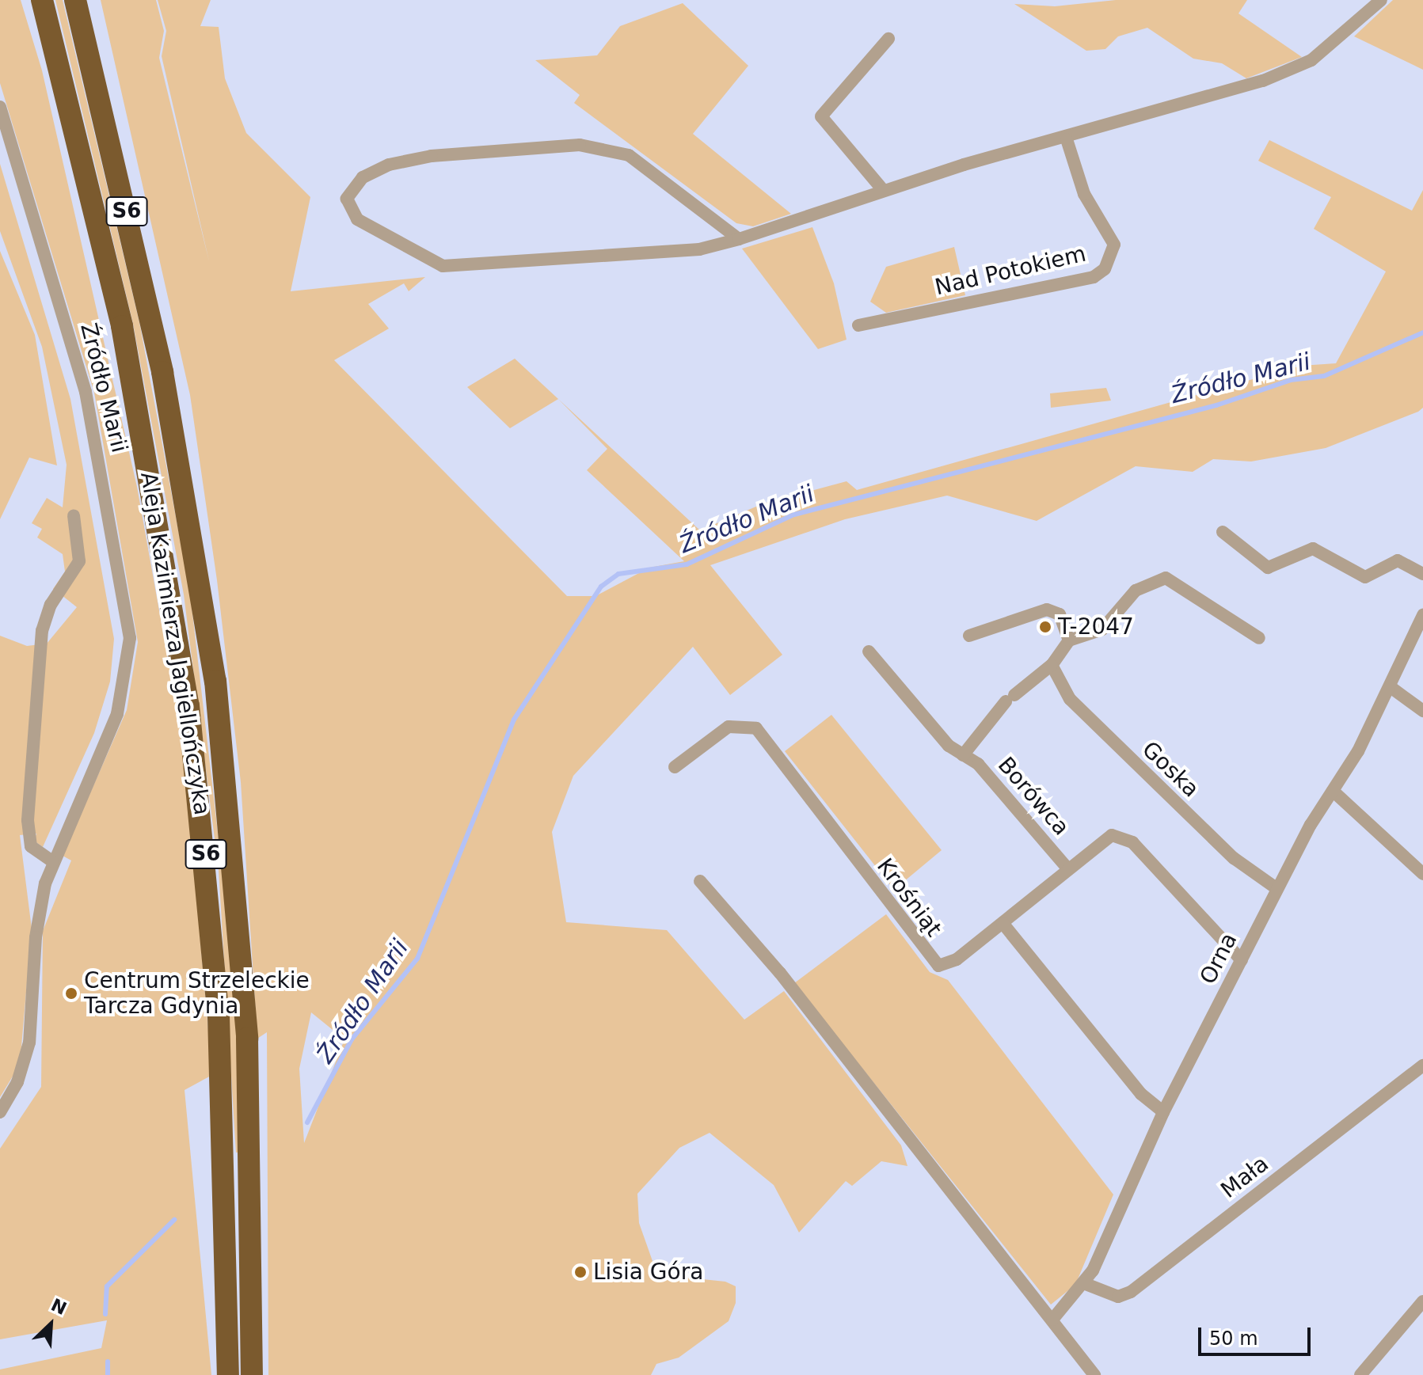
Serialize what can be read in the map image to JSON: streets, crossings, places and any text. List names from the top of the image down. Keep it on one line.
{"streets":{"highway":["S6","Aleja Kazimierza Jagiellończyka"],"street":["Nad Potokiem","Źródło Marii","Goska","Borówca","Krośniąt","Orna","Mała"]},"crossings":[["Goska","Borówca"],["Goska","Orna"],["Borówca","Krośniąt"],["Borówca","Orna"],["Orna","Mała"]],"water":["Źródło Marii"],"places":["T-2047","Centrum Strzeleckie Tarcza Gdynia","Lisia Góra"],"scale_bar":"50 m","north":"top right"}
